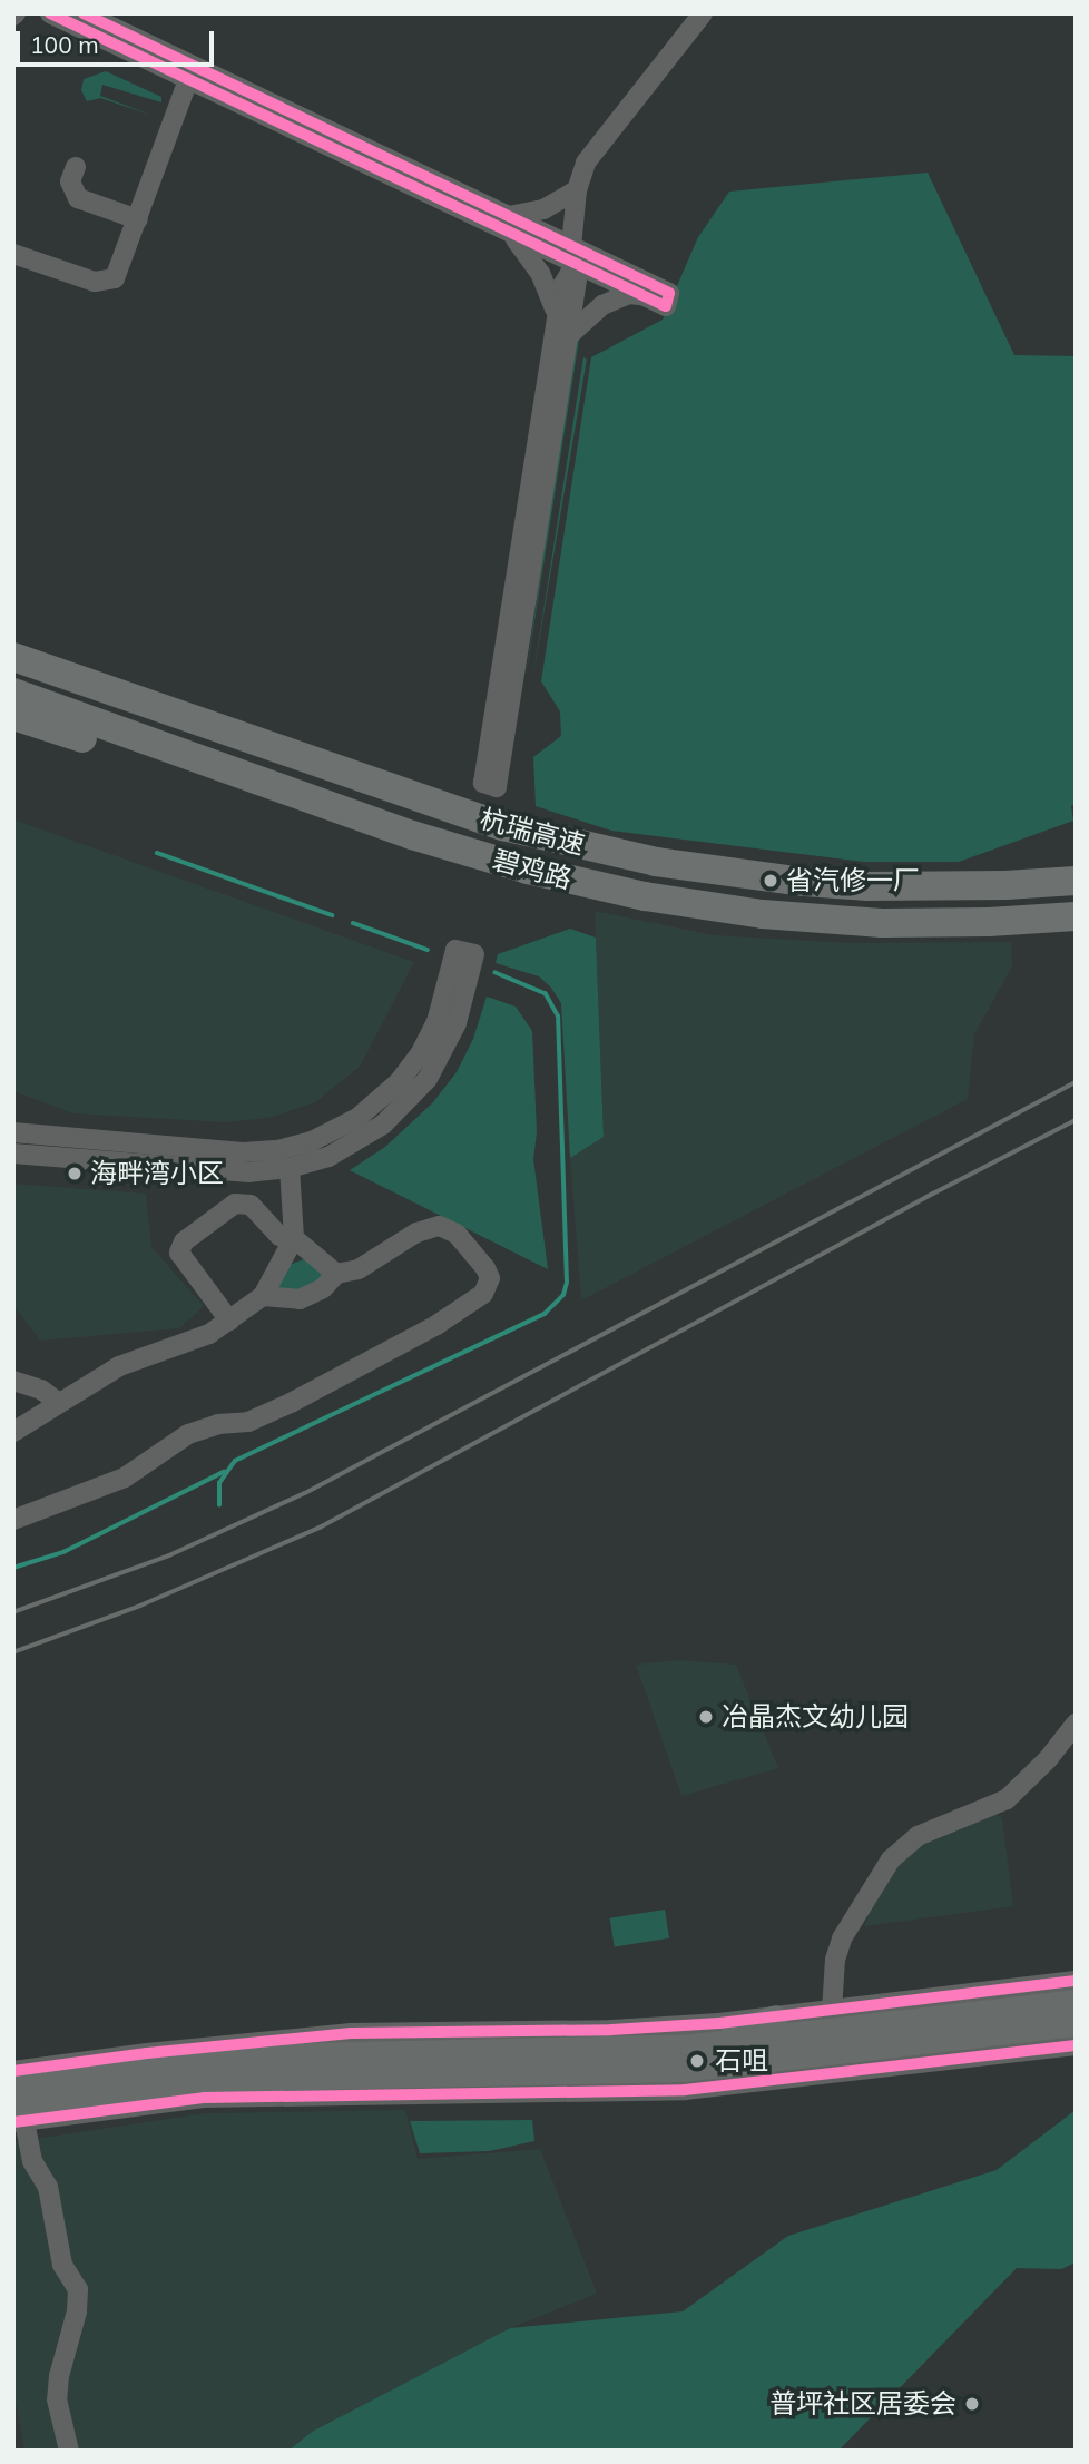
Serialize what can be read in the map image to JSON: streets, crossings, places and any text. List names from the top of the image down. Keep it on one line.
{"streets":{"highway":["杭瑞高速","碧鸡路"]},"places":["省汽修一厂","海畔湾小区","冶晶杰文幼儿园","石咀","普坪社区居委会"],"scale_bar":"100 m"}
